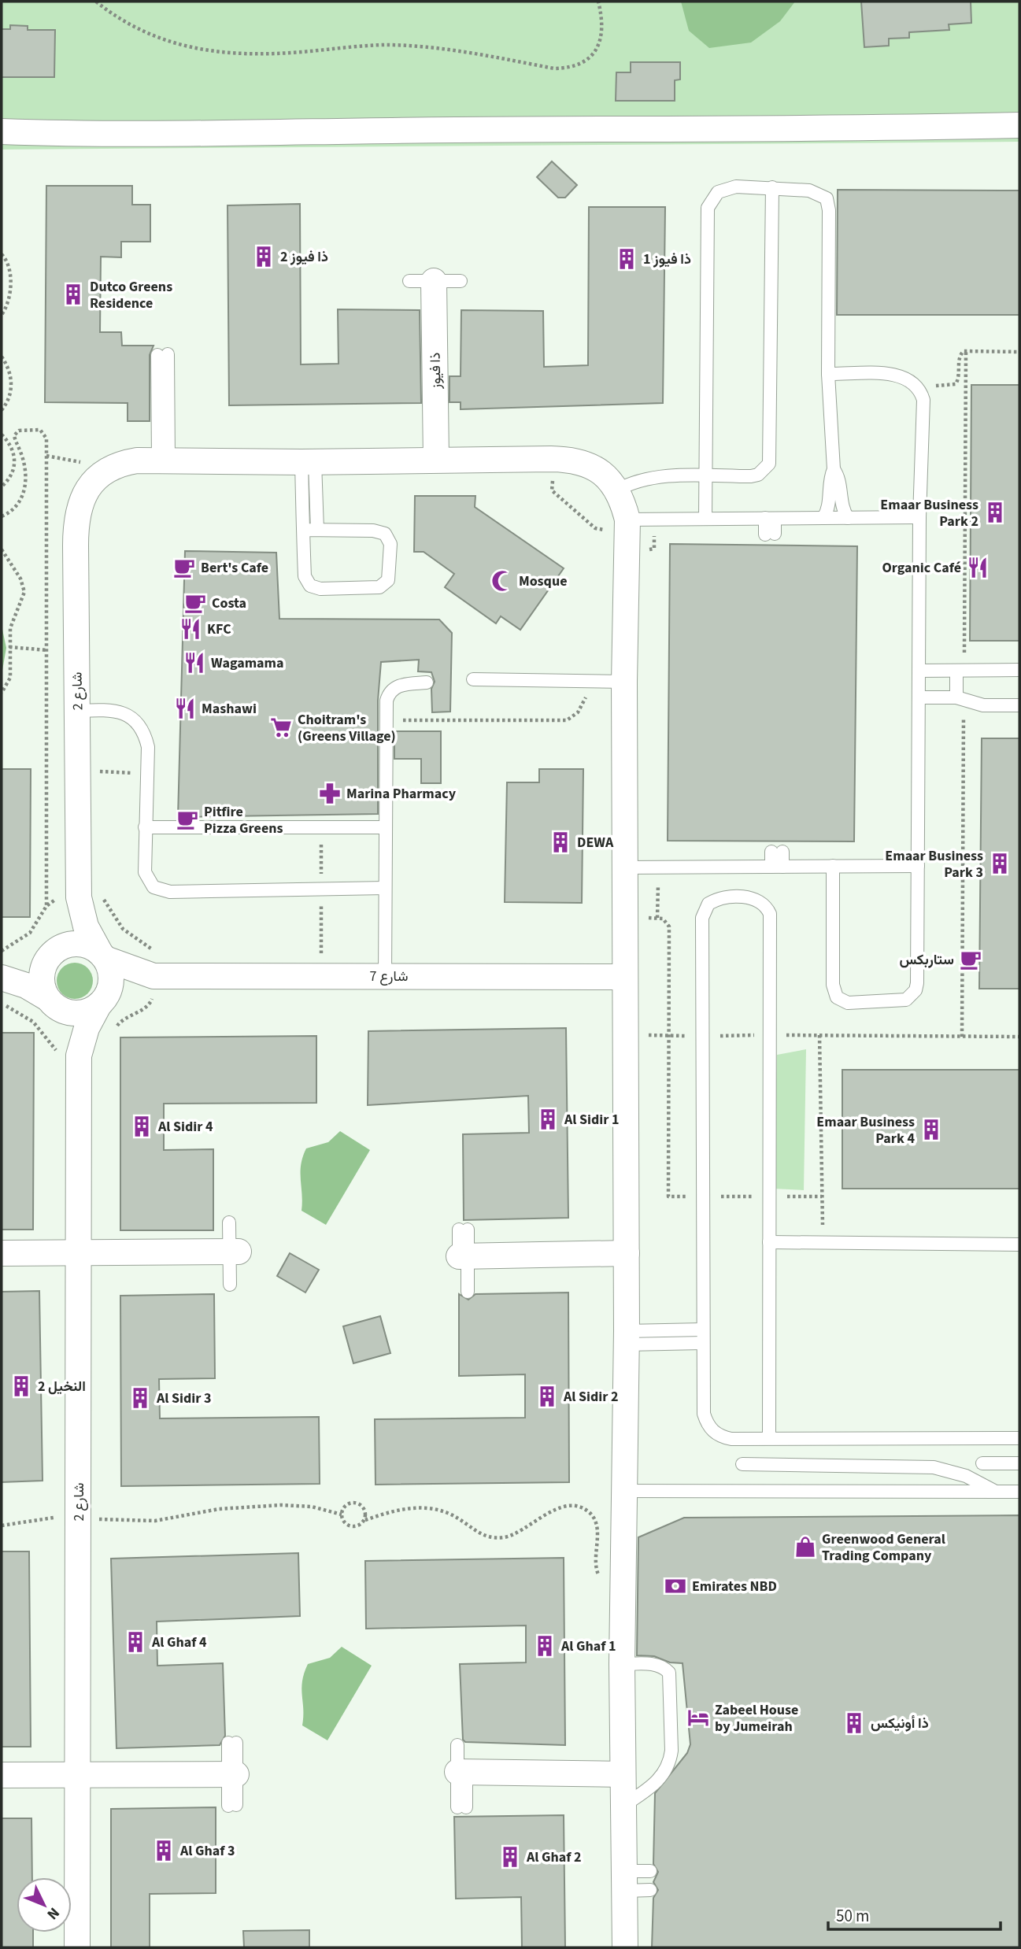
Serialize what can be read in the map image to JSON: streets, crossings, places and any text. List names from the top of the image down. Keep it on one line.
{"streets":{"street":["ذا فيوز","شارع 2","شارع 7"]},"crossings":[["شارع 2","شارع 7"]],"places":{"building":["ذا فيوز 2","ذا فيوز 1","Dutco Greens Residence","Emaar Business Park 2","DEWA","Emaar Business Park 3","Al Sidir 1","Al Sidir 4","Emaar Business Park 4","النخيل 2","Al Sidir 2","Al Sidir 3","Al Ghaf 4","Al Ghaf 1","ذا أونيكس","Al Ghaf 3","Al Ghaf 2"],"cafe":["Bert's Cafe","Costa","Pitfire Pizza Greens","ستاربكس"],"restaurant":["Organic Café","KFC","Wagamama","Mashawi"],"mosque":["Mosque"],"supermarket":["Choitram's (Greens Village)"],"pharmacy":["Marina Pharmacy"],"shop":["Greenwood General Trading Company"],"bank":["Emirates NBD"],"hotel":["Zabeel House by Jumeirah"]},"scale_bar":"50 m","north":"bottom right"}
